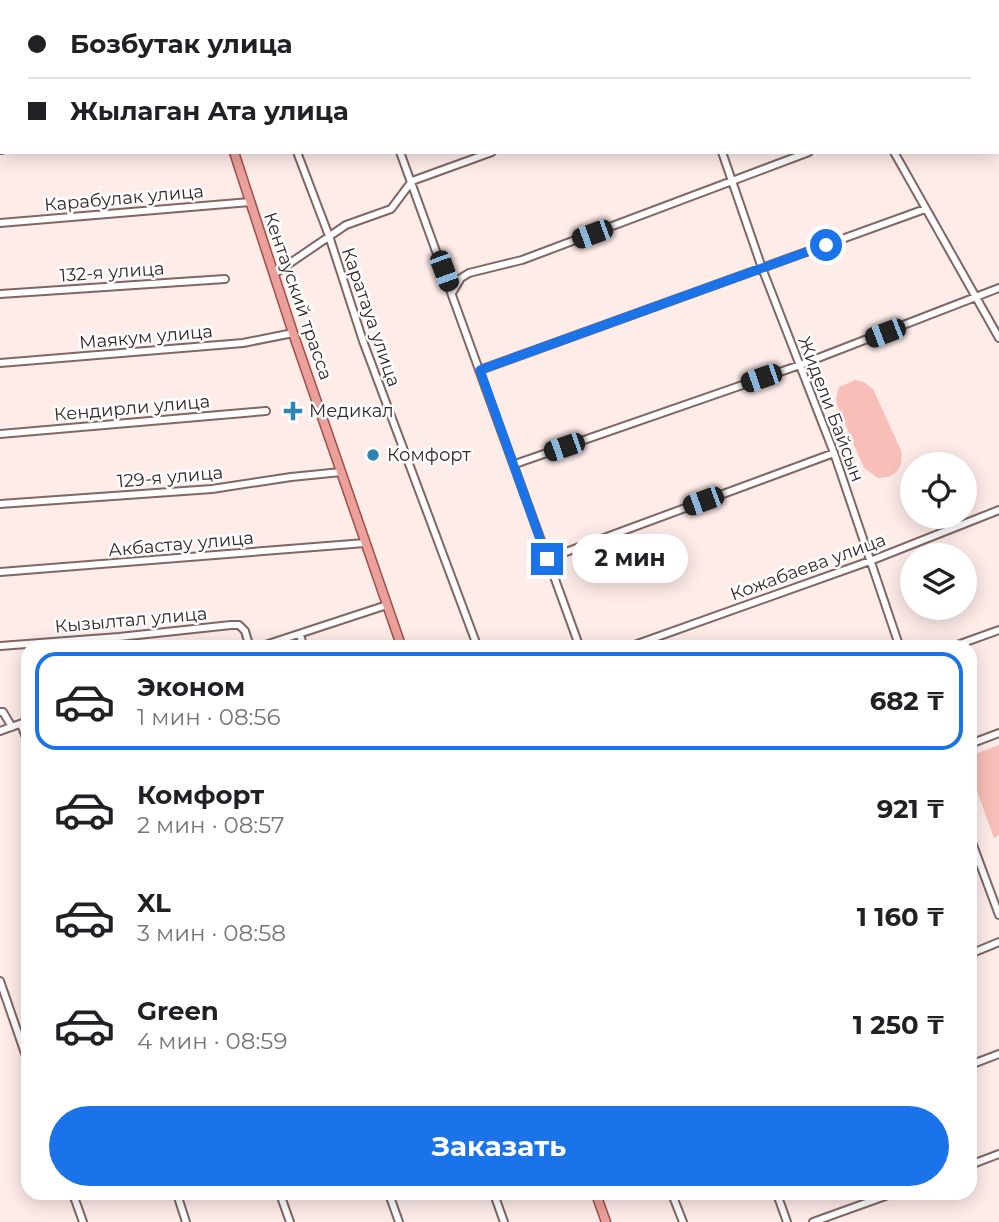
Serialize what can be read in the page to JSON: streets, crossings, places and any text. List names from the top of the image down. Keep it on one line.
{"streets":{"main road":["Кентауский трасса"],"street":["Карабулак улица","132-я улица","Каратауа улица","Маякум улица","Кендирли улица","Жидели Байсын","129-я улица","Акбастау улица","Кожабаева улица","Кызылтал улица"]},"crossings":[["Карабулак улица","Кентауский трасса"],["Кентауский трасса","Маякум улица"],["Кентауский трасса","129-я улица"],["Кентауский трасса","Акбастау улица"],["Жидели Байсын","Кожабаева улица"]],"places":{"health":["Медикал"],"other":["Комфорт"]},"page":{"banner":["Бозбутак улица","Жылаган Ата улица"],"bubble":"2 мин","list":[{"name":"Эконом","note":"1 мин · 08:56","value":"682 ₸"},{"name":"Комфорт","note":"2 мин · 08:57","value":"921 ₸"},{"name":"XL","note":"3 мин · 08:58","value":"1 160 ₸"},{"name":"Green","note":"4 мин · 08:59","value":"1 250 ₸"}],"buttons":"Заказать"}}
